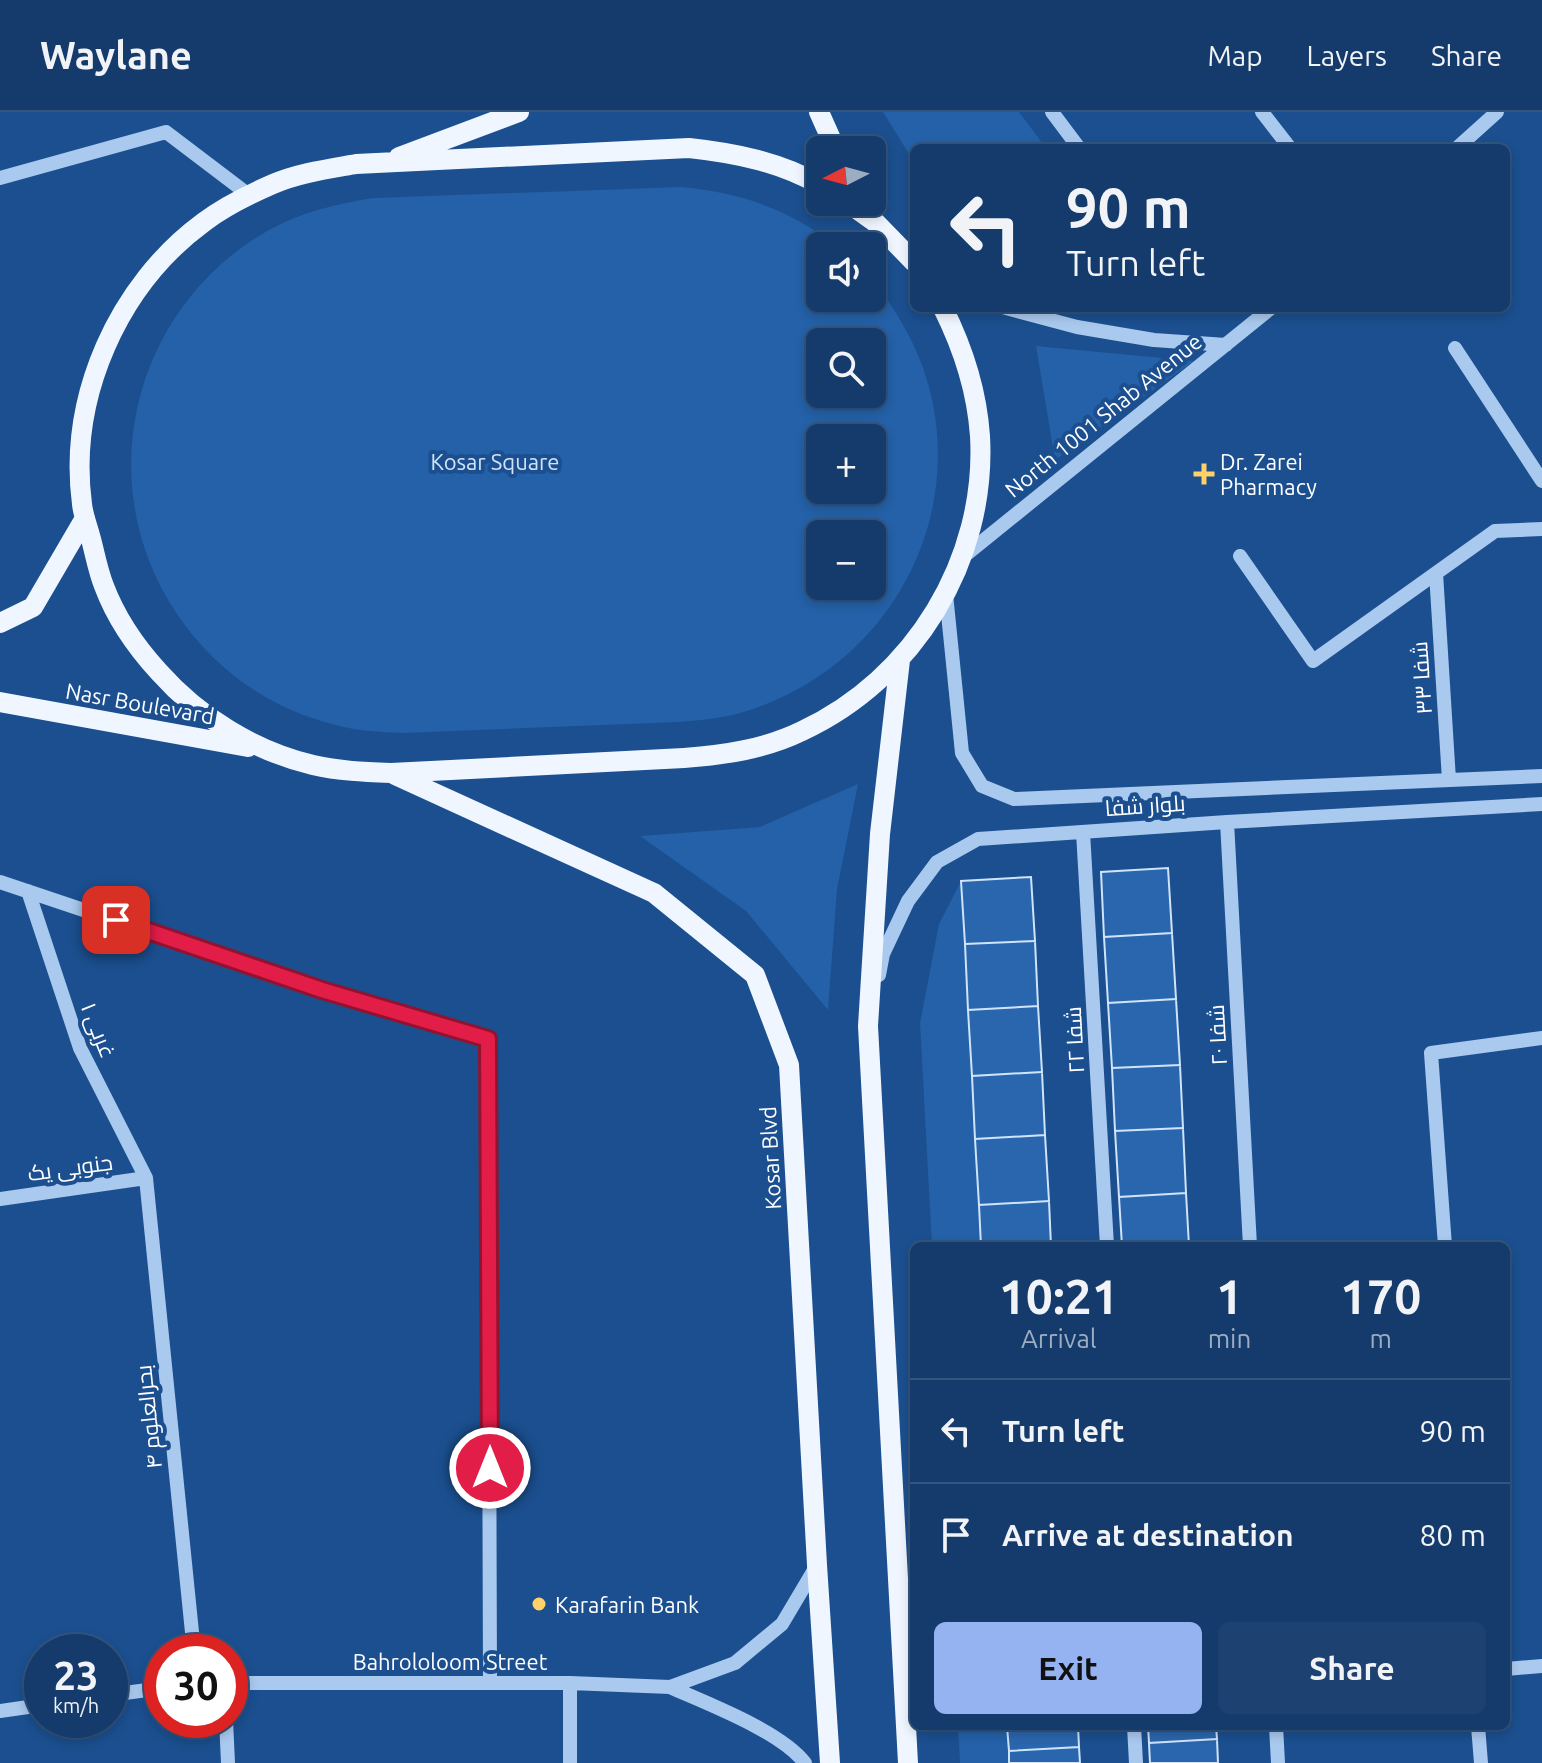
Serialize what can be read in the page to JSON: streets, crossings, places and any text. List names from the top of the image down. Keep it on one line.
{"streets":{"main road":["Nasr Boulevard","Kosar Blvd"],"street":["North 1001 Shab Avenue","شفا ۳۳","بلوار شفا","غربی ۱","شفا ۲۰","شفا ۲۲","جنوبی یک","بحرالعلوم ۴","Bahrololoom Street"]},"crossings":[["شفا ۳۳","بلوار شفا"],["بلوار شفا","شفا ۲۰"],["بلوار شفا","شفا ۲۲"],["غربی ۱","جنوبی یک"],["غربی ۱","بحرالعلوم ۴"],["جنوبی یک","بحرالعلوم ۴"]],"parks":["Kosar Square"],"places":{"health":["Dr. Zarei Pharmacy"],"other":["Karafarin Bank"]},"north":"left","page":{"header":"Waylane","nav":["Map","Layers","Share"],"map_buttons":["+","−"],"turn":["90 m","Turn left"],"eta":["10:21","Arrival","1","min","170","m"],"list":[{"name":"Turn left","value":"90 m"},{"name":"Arrive at destination","value":"80 m"}],"buttons":["Exit","Share"],"speed":"23 km/h","limit":"30"}}
